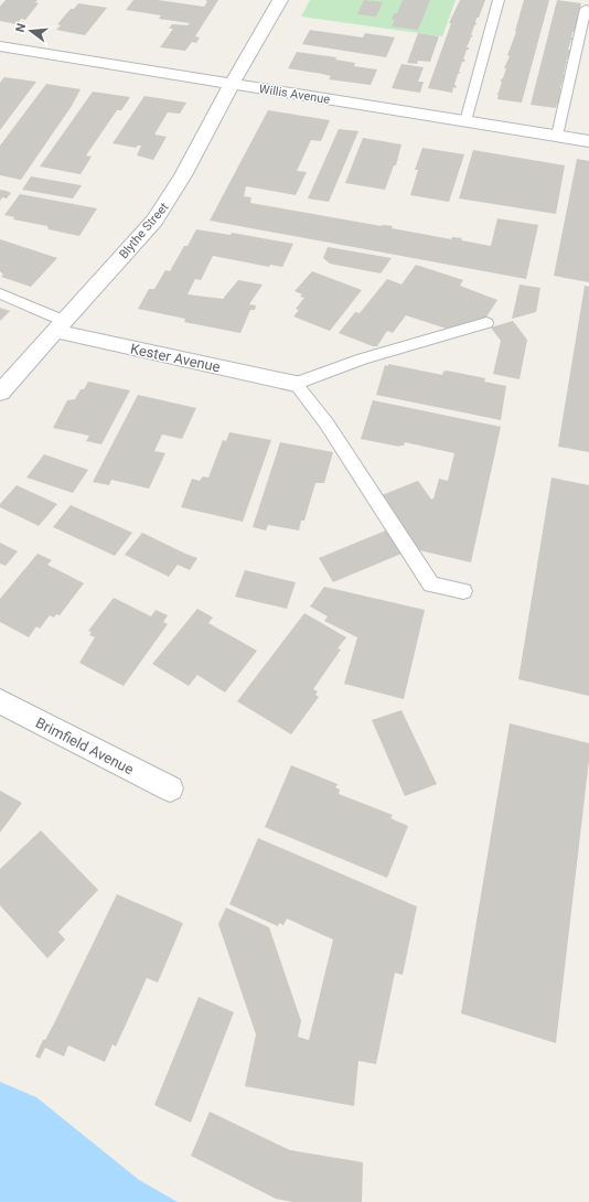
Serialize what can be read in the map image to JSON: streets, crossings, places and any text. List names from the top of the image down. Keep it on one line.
{"streets":{"street":["Willis Avenue","Blythe Street","Kester Avenue","Brimfield Avenue"]},"crossings":[["Willis Avenue","Blythe Street"],["Blythe Street","Kester Avenue"]],"north":"left"}
